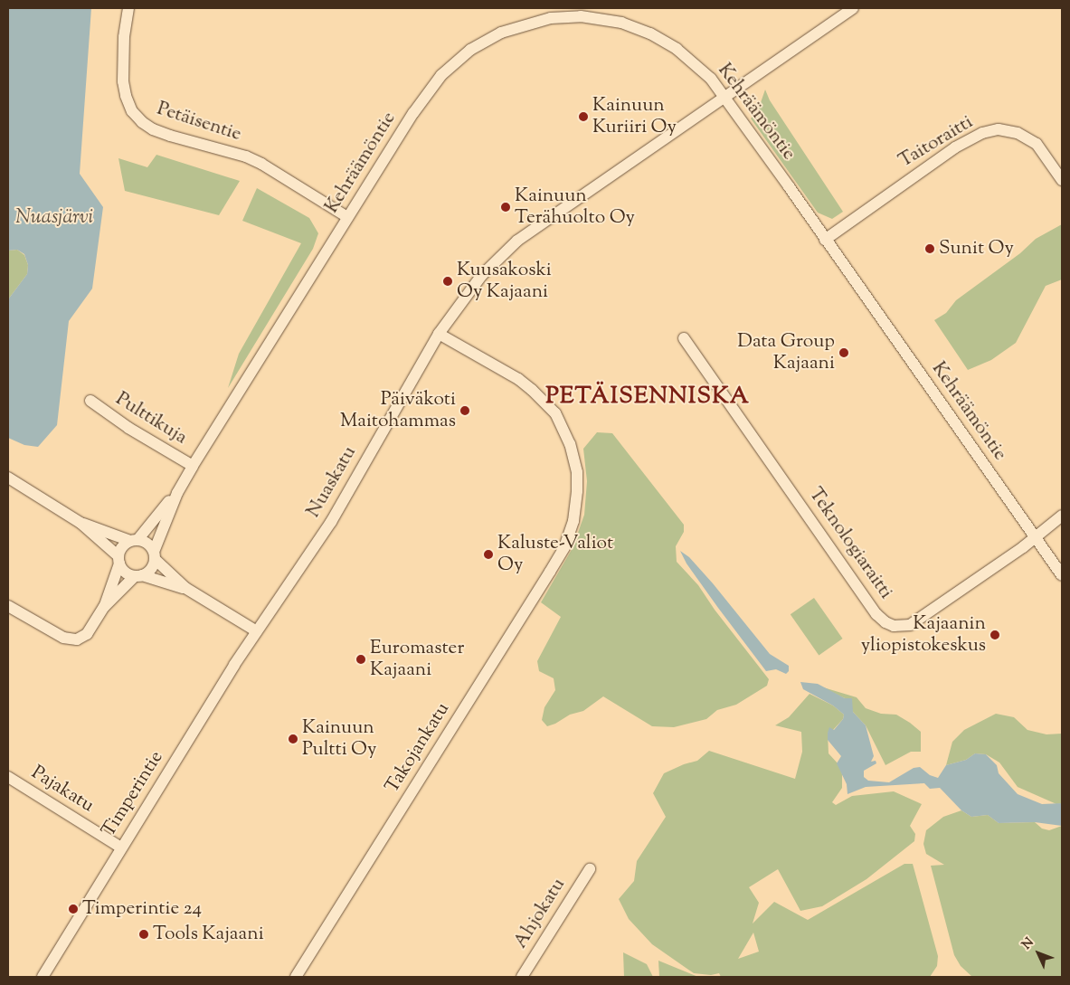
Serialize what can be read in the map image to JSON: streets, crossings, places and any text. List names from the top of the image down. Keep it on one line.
{"streets":{"street":["Kehräämöntie","Petäisentie","Taitoraitti","Pulttikuja","Nuaskatu","Teknologiaraitti","Takojankatu","Pajakatu","Timperintie","Ahjokatu"]},"crossings":[["Kehräämöntie","Petäisentie"],["Kehräämöntie","Taitoraitti"],["Kehräämöntie","Pulttikuja"],["Kehräämöntie","Nuaskatu"],["Kehräämöntie","Teknologiaraitti"],["Nuaskatu","Takojankatu"],["Nuaskatu","Timperintie"],["Pajakatu","Timperintie"]],"districts":["PETÄISENNISKA"],"water":["Nuasjärvi"],"places":["Kainuun Kuriiri Oy","Kainuun Terähuolto Oy","Sunit Oy","Kuusakoski Oy Kajaani","Data Group Kajaani","Päiväkoti Maitohammas","Kaluste-Valiot Oy","Kajaanin yliopistokeskus","Euromaster Kajaani","Kainuun Pultti Oy","Timperintie 24","Tools Kajaani"],"north":"top left"}
